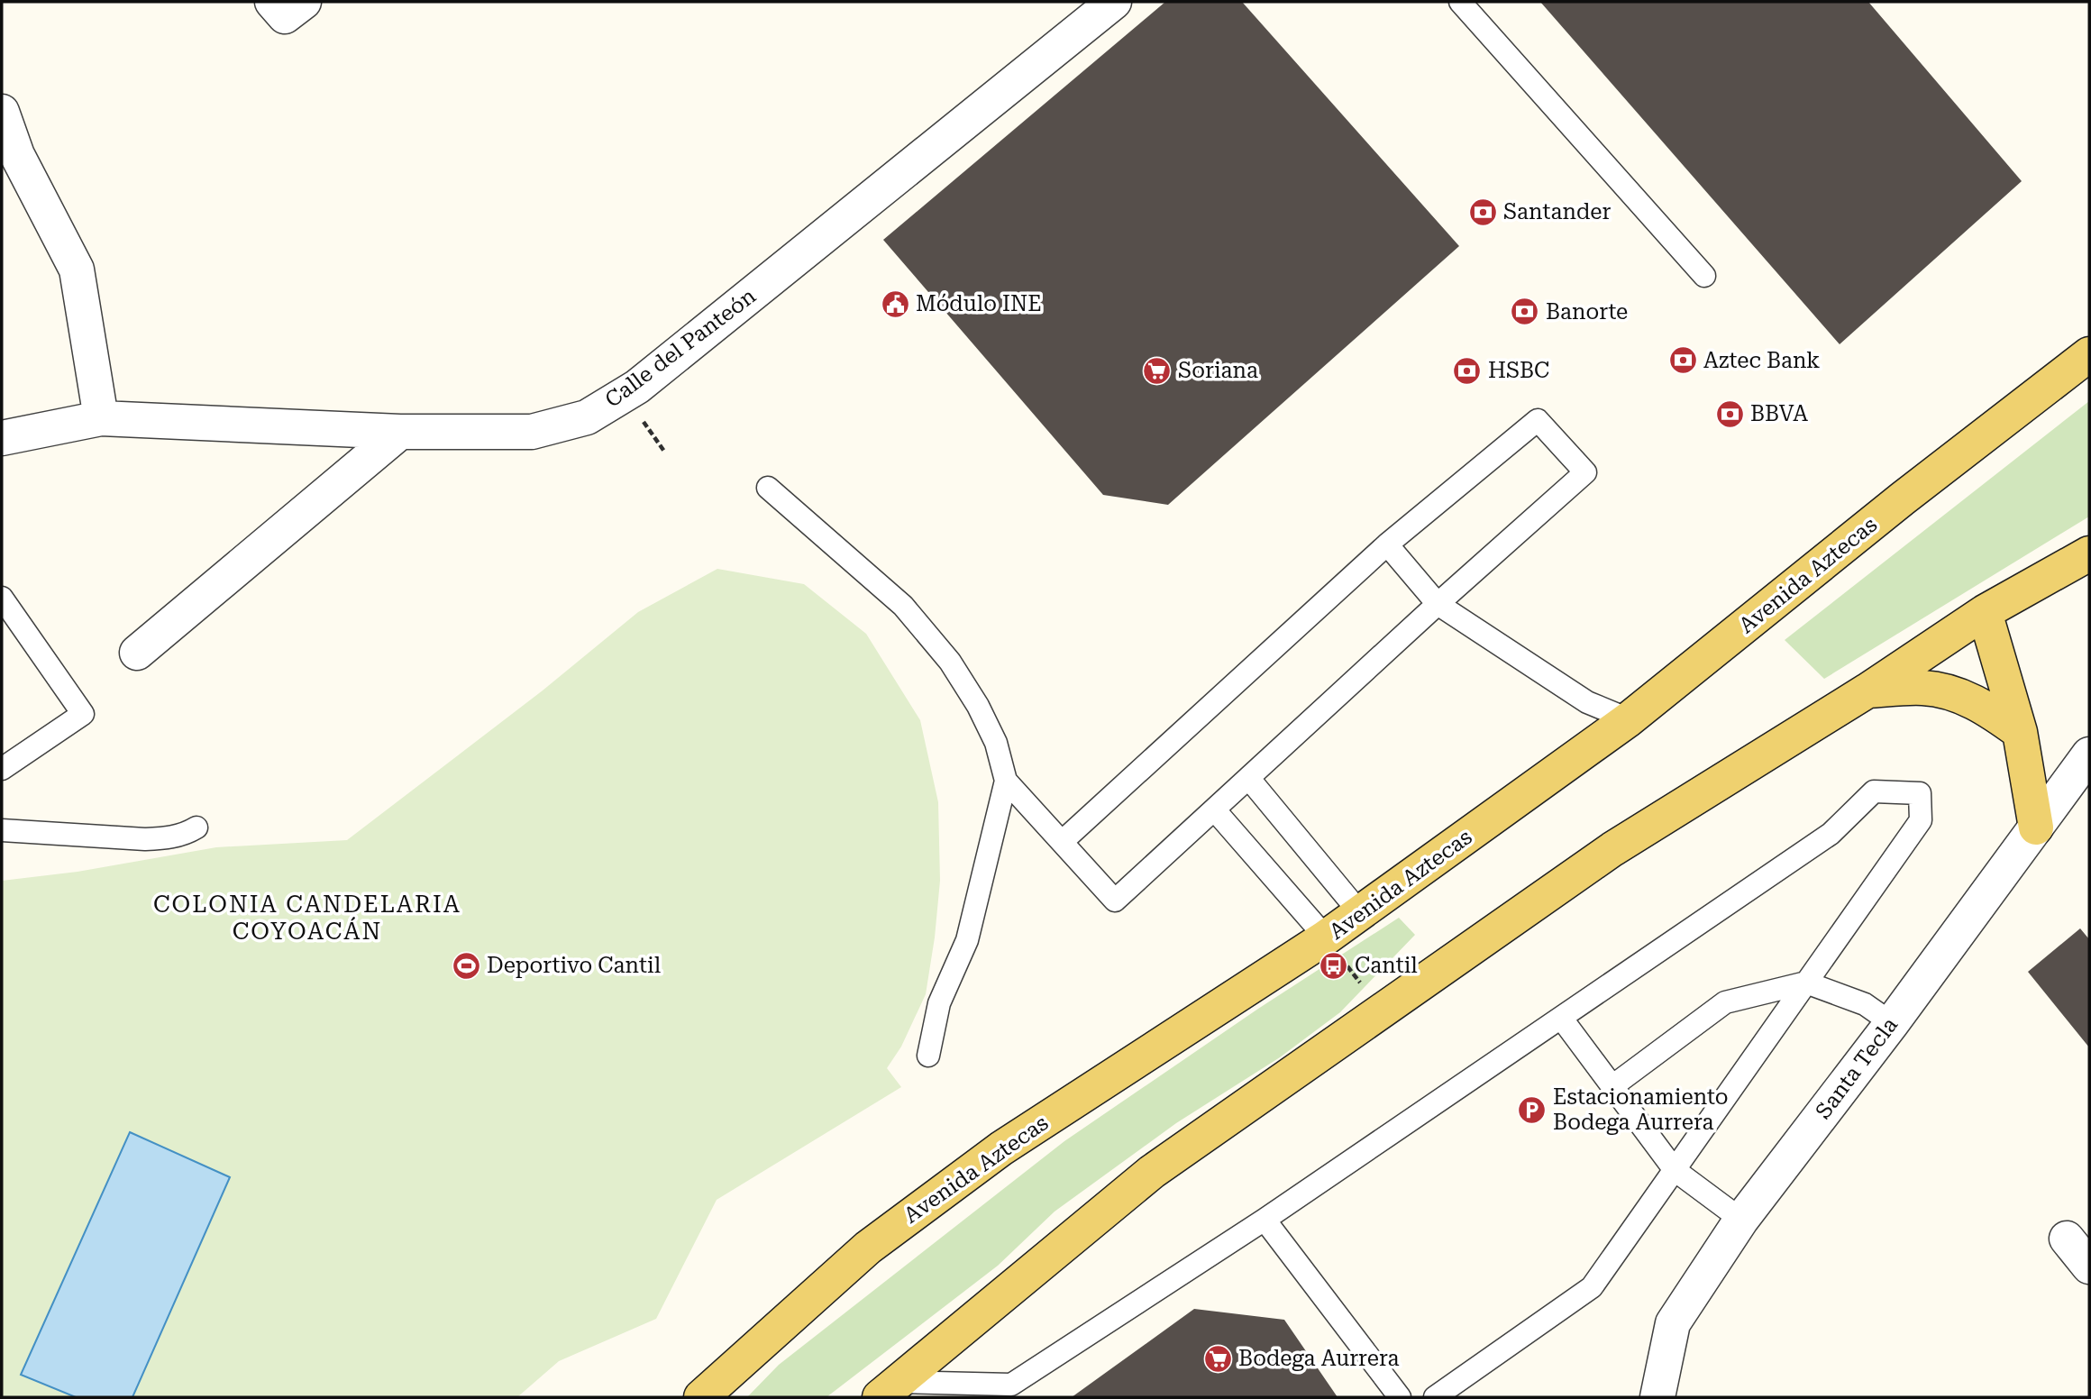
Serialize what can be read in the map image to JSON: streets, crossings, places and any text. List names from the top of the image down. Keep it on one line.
{"streets":{"main road":["Avenida Aztecas"],"street":["Calle del Panteón","Santa Tecla"]},"districts":["COLONIA CANDELARIA COYOACÁN"],"places":{"bank":["Santander","Banorte","Aztec Bank","HSBC","BBVA"],"public building":["Módulo INE"],"supermarket":["Soriana","Bodega Aurrera"],"sports":["Deportivo Cantil"],"bus stop":["Cantil"],"parking":["Estacionamiento Bodega Aurrera"]}}
